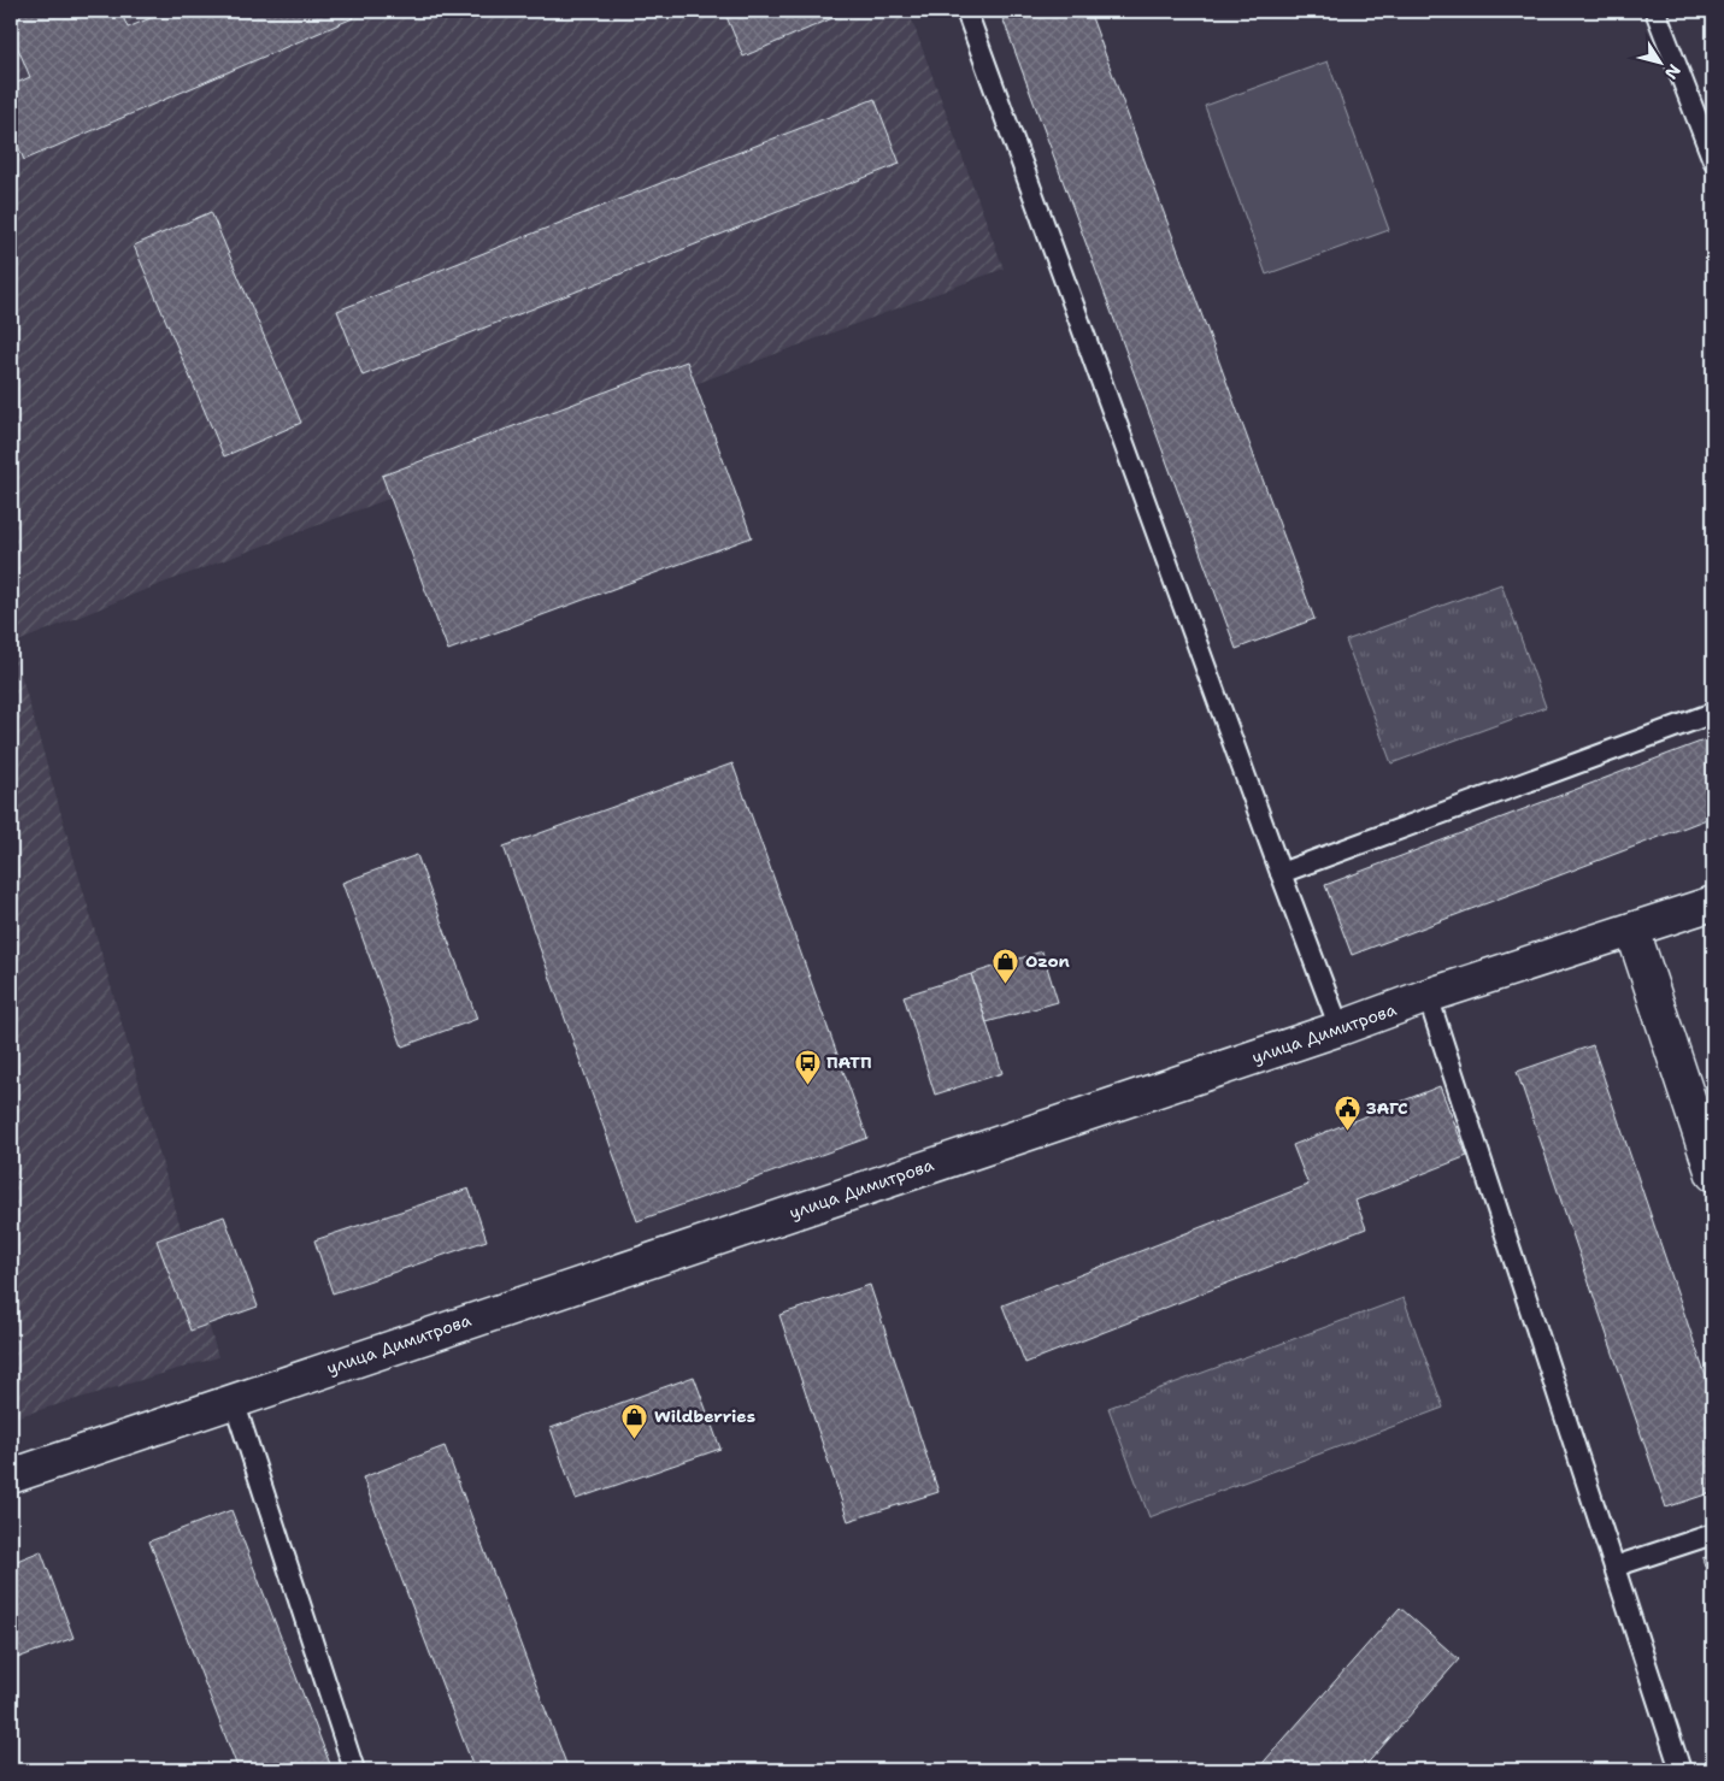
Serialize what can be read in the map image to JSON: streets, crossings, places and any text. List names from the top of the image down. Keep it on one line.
{"streets":{"street":["улица Димитрова"]},"places":{"shop":["Ozon","Wildberries"],"bus stop":["ПАТП"],"public building":["ЗАГС"]},"north":"bottom right"}
